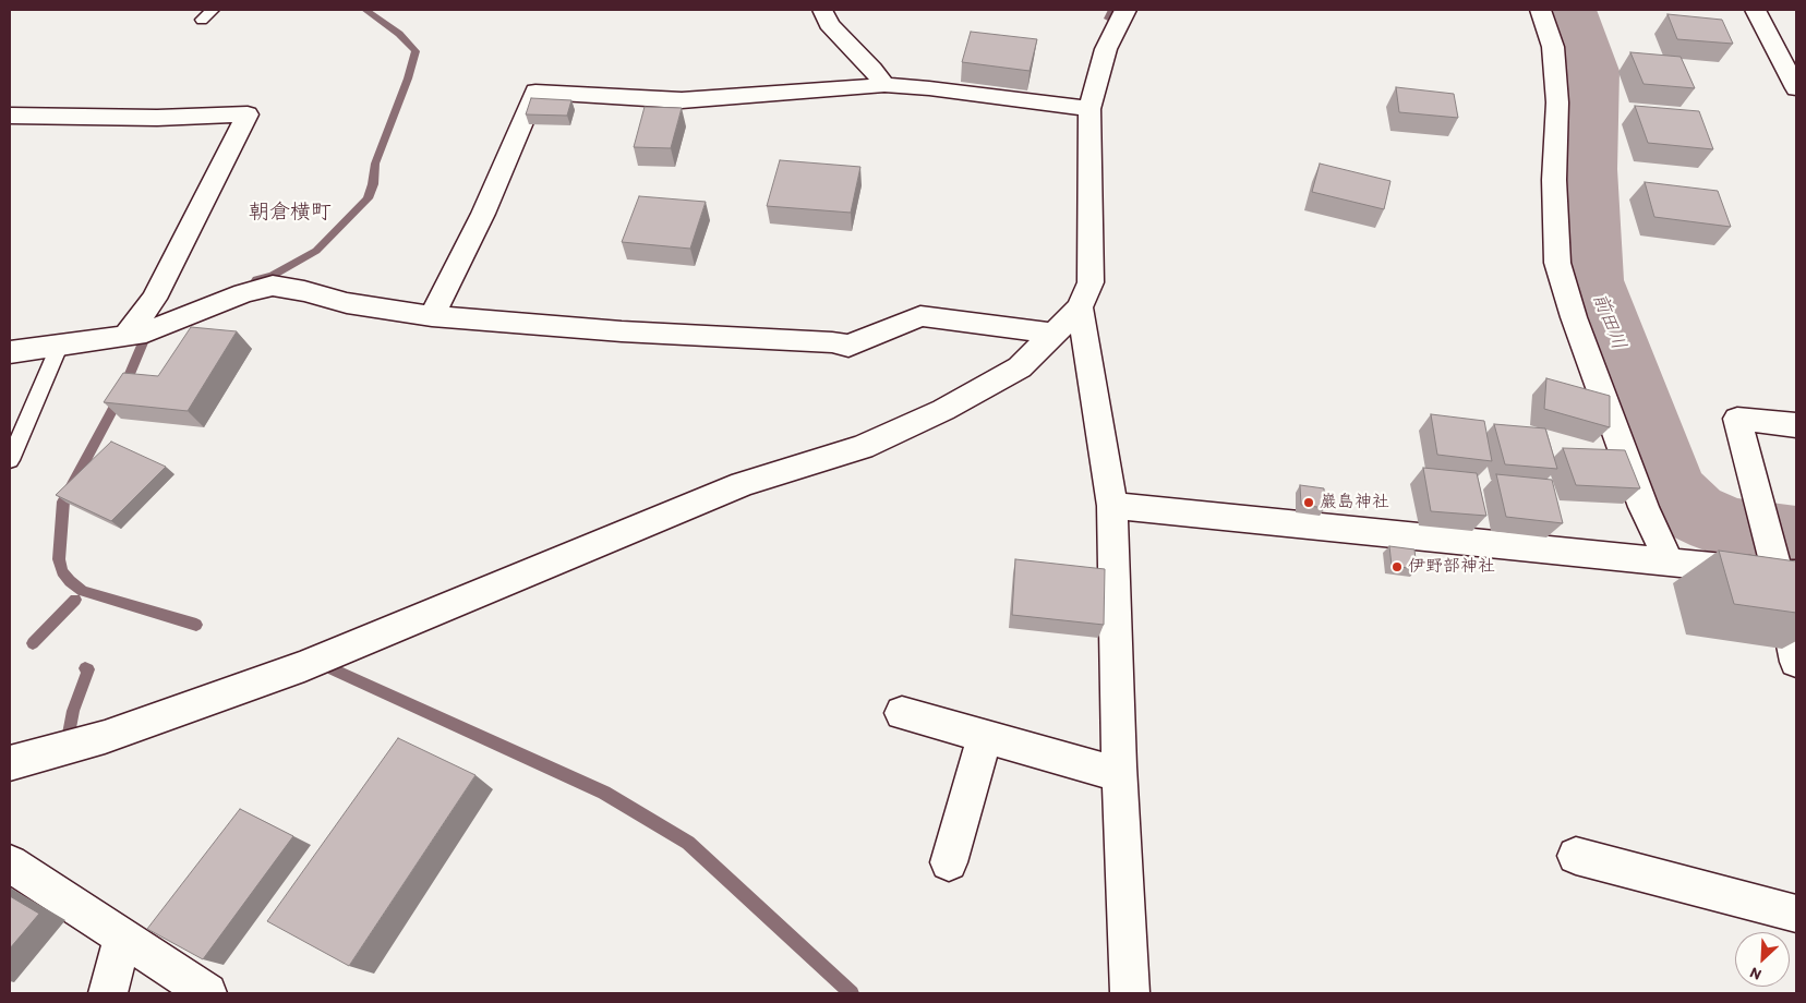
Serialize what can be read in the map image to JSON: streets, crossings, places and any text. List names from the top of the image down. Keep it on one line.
{"districts":["朝倉横町"],"water":["前田川"],"places":["巖島神社","伊野部神社"],"north":"bottom left"}
